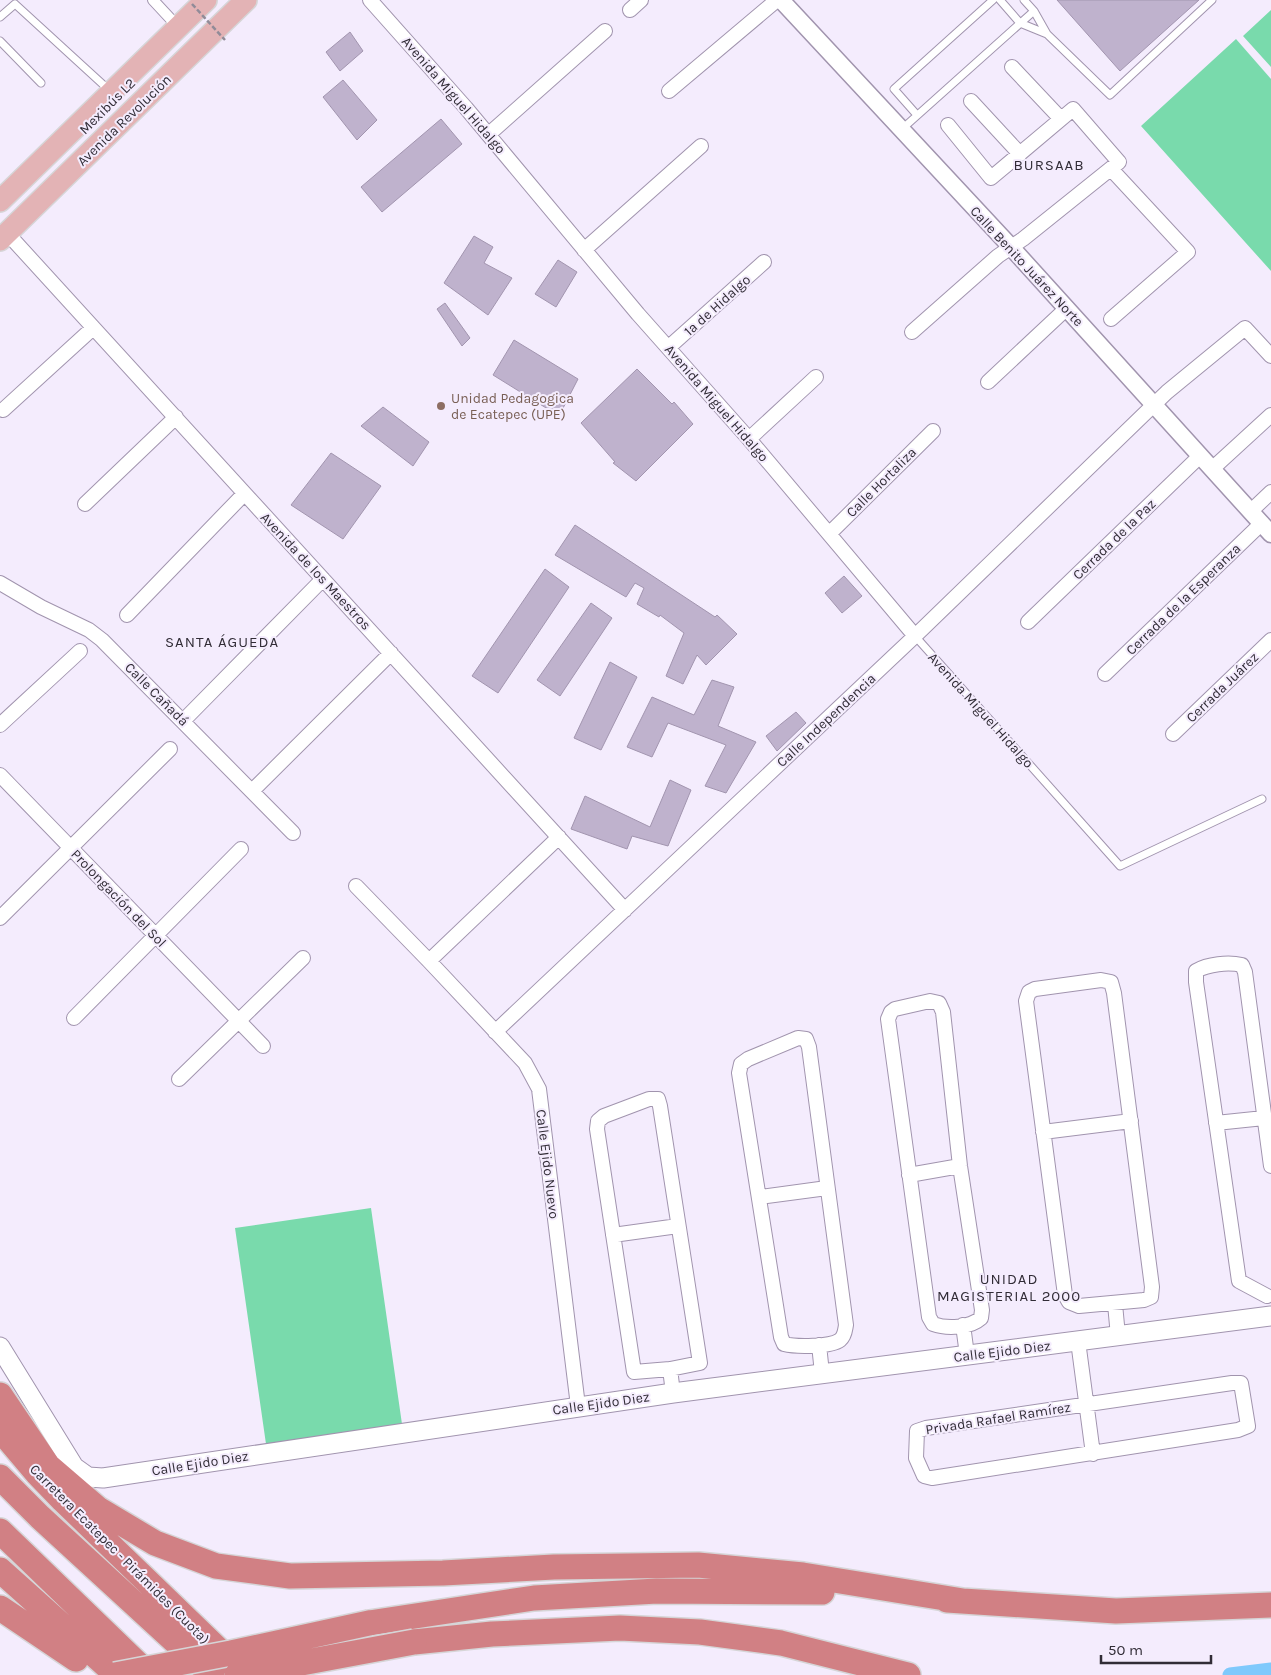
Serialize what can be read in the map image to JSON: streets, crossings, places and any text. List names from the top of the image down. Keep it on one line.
{"streets":{"highway":["Carretera Ecatepec - Pirámides (Cuota)"],"main road":["Avenida Revolución","Calle Ejido Diez"],"street":["Avenida Miguel Hidalgo","Calle Benito Juárez Norte","1a de Hidalgo","Calle Hortaliza","Cerrada de la Paz","Avenida de los Maestros","Cerrada de la Esperanza","Cerrada Juárez","Calle Cañadá","Calle Independencia","Prolongación del Sol","Calle Ejido Nuevo","Privada Rafael Ramírez"],"lane":["Mexibús L2"]},"crossings":[["Avenida Miguel Hidalgo","1a de Hidalgo"],["Avenida Miguel Hidalgo","Calle Hortaliza"],["Avenida Miguel Hidalgo","Calle Independencia"],["Mexibús L2","Avenida Revolución"],["Mexibús L2","Avenida de los Maestros"],["Avenida Revolución","Avenida de los Maestros"],["Calle Benito Juárez Norte","Cerrada de la Paz"],["Calle Benito Juárez Norte","Cerrada de la Esperanza"],["Calle Benito Juárez Norte","Calle Independencia"],["Avenida de los Maestros","Calle Independencia"],["Calle Independencia","Calle Ejido Nuevo"],["Calle Ejido Nuevo","Calle Ejido Diez"],["Calle Ejido Diez","Privada Rafael Ramírez"]],"districts":["BURSAAB","SANTA ÁGUEDA","UNIDAD MAGISTERIAL 2000"],"places":["Unidad Pedagogica de Ecatepec (UPE)"],"scale_bar":"50 m"}
